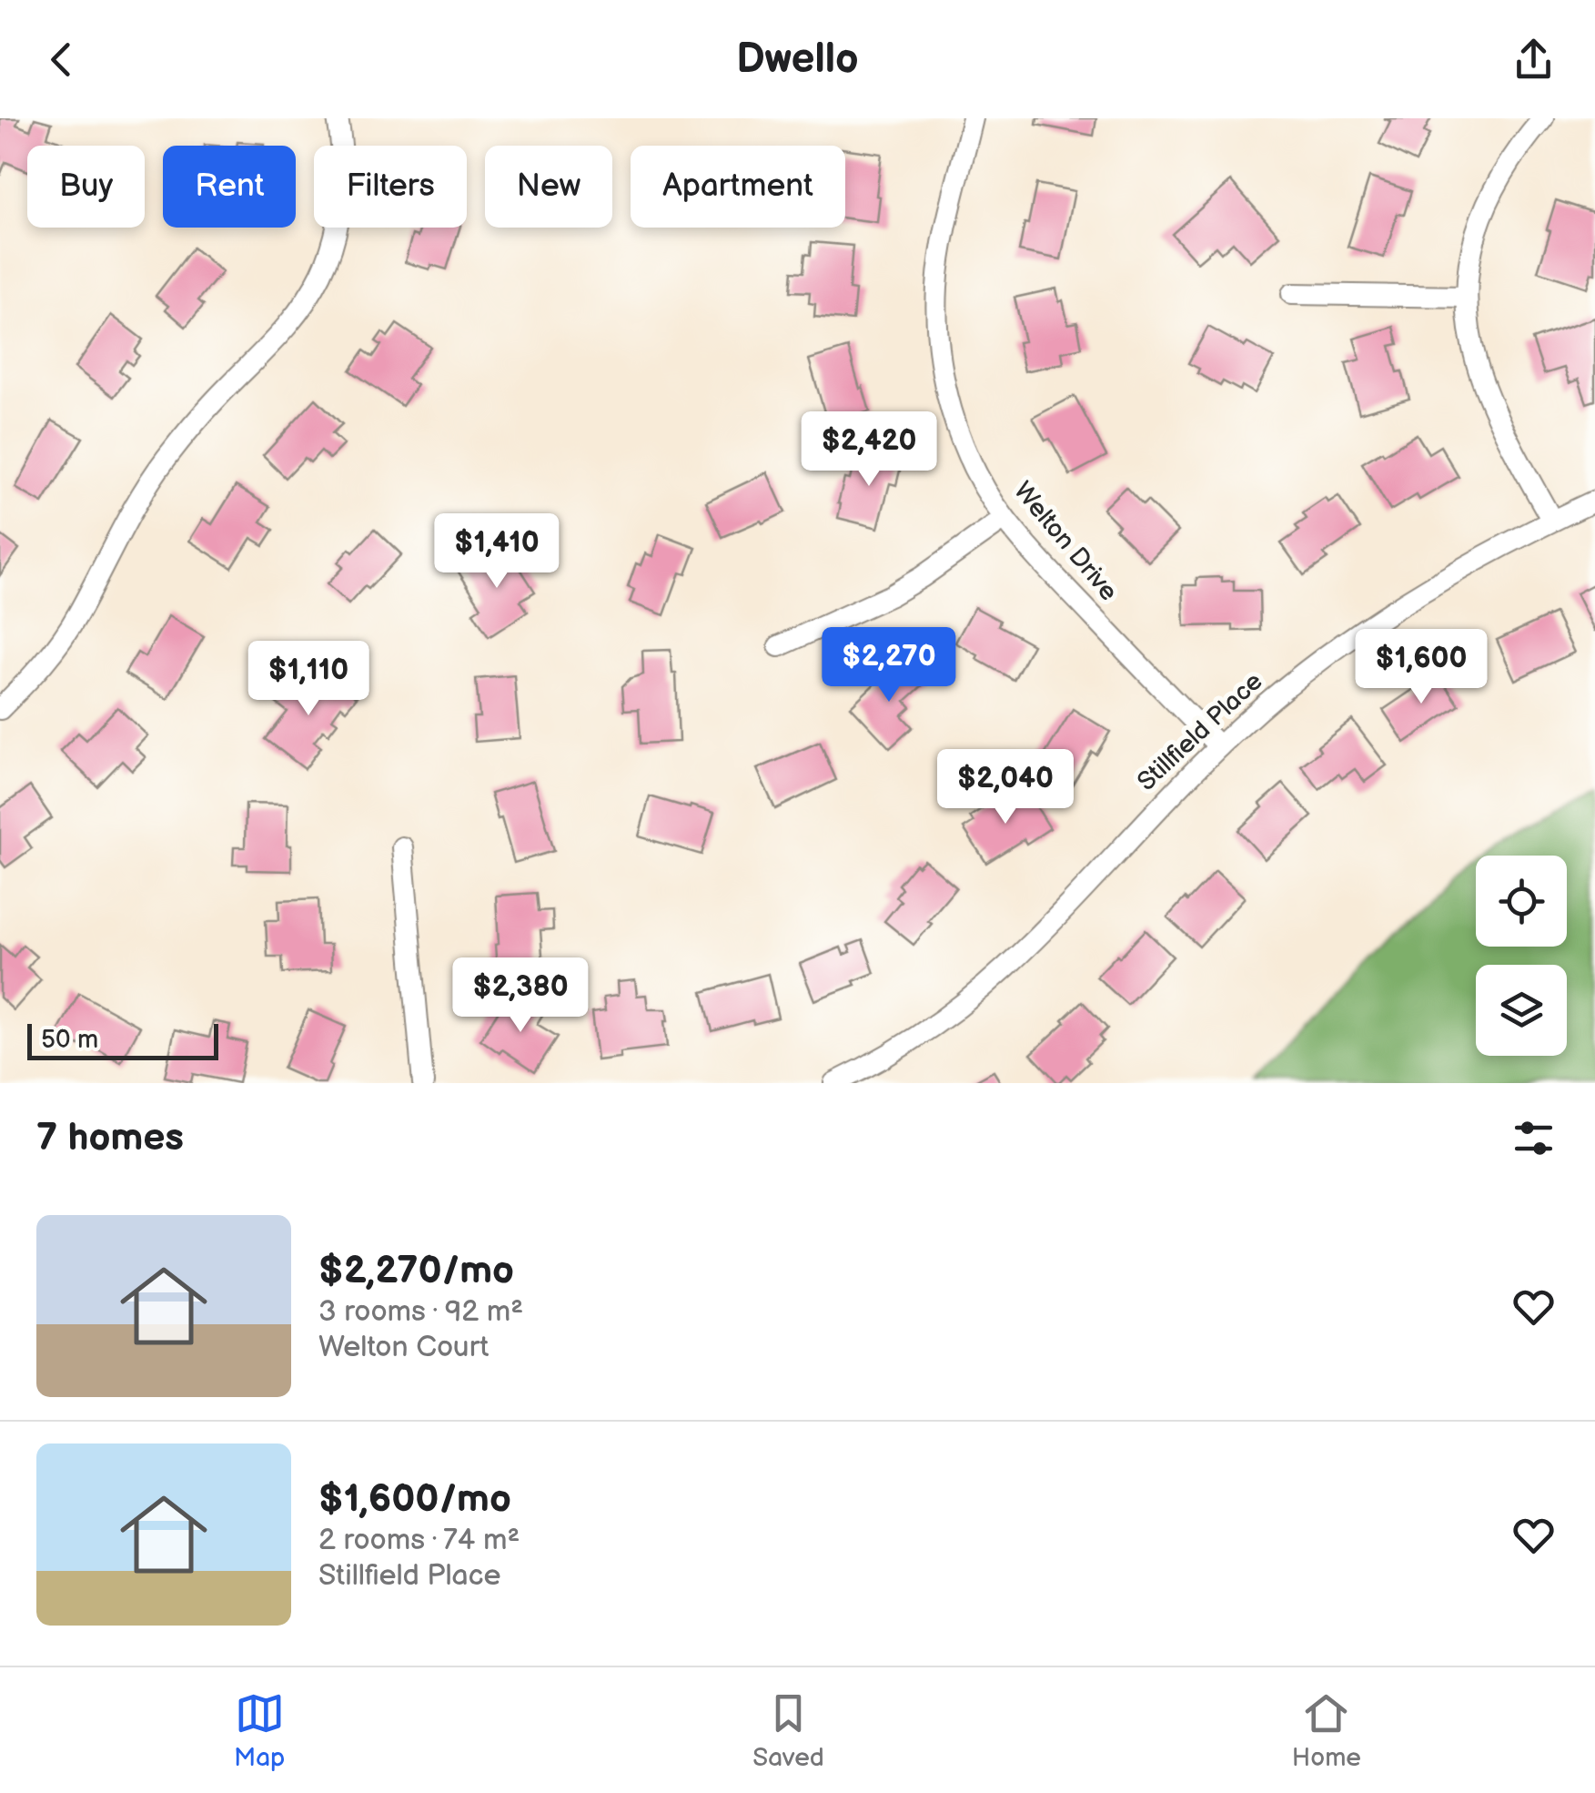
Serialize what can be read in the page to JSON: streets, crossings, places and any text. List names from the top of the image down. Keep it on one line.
{"streets":{"street":["Welton Drive","Stillfield Place"]},"crossings":[["Welton Drive","Stillfield Place"]],"scale_bar":"50 m","page":{"header":"Dwello","chip":["Buy","Rent","Filters","New","Apartment"],"price":["$2,420","$1,410","$2,270","$1,600","$1,110","$2,040","$2,380"],"scale":"50 m","heading":"7 homes","list":[{"name":"$2,270/mo","note":"3 rooms · 92 m² · Welton Court"},{"name":"$1,600/mo","note":"2 rooms · 74 m² · Stillfield Place"}],"tabs":["Map","Saved","Home"]}}
